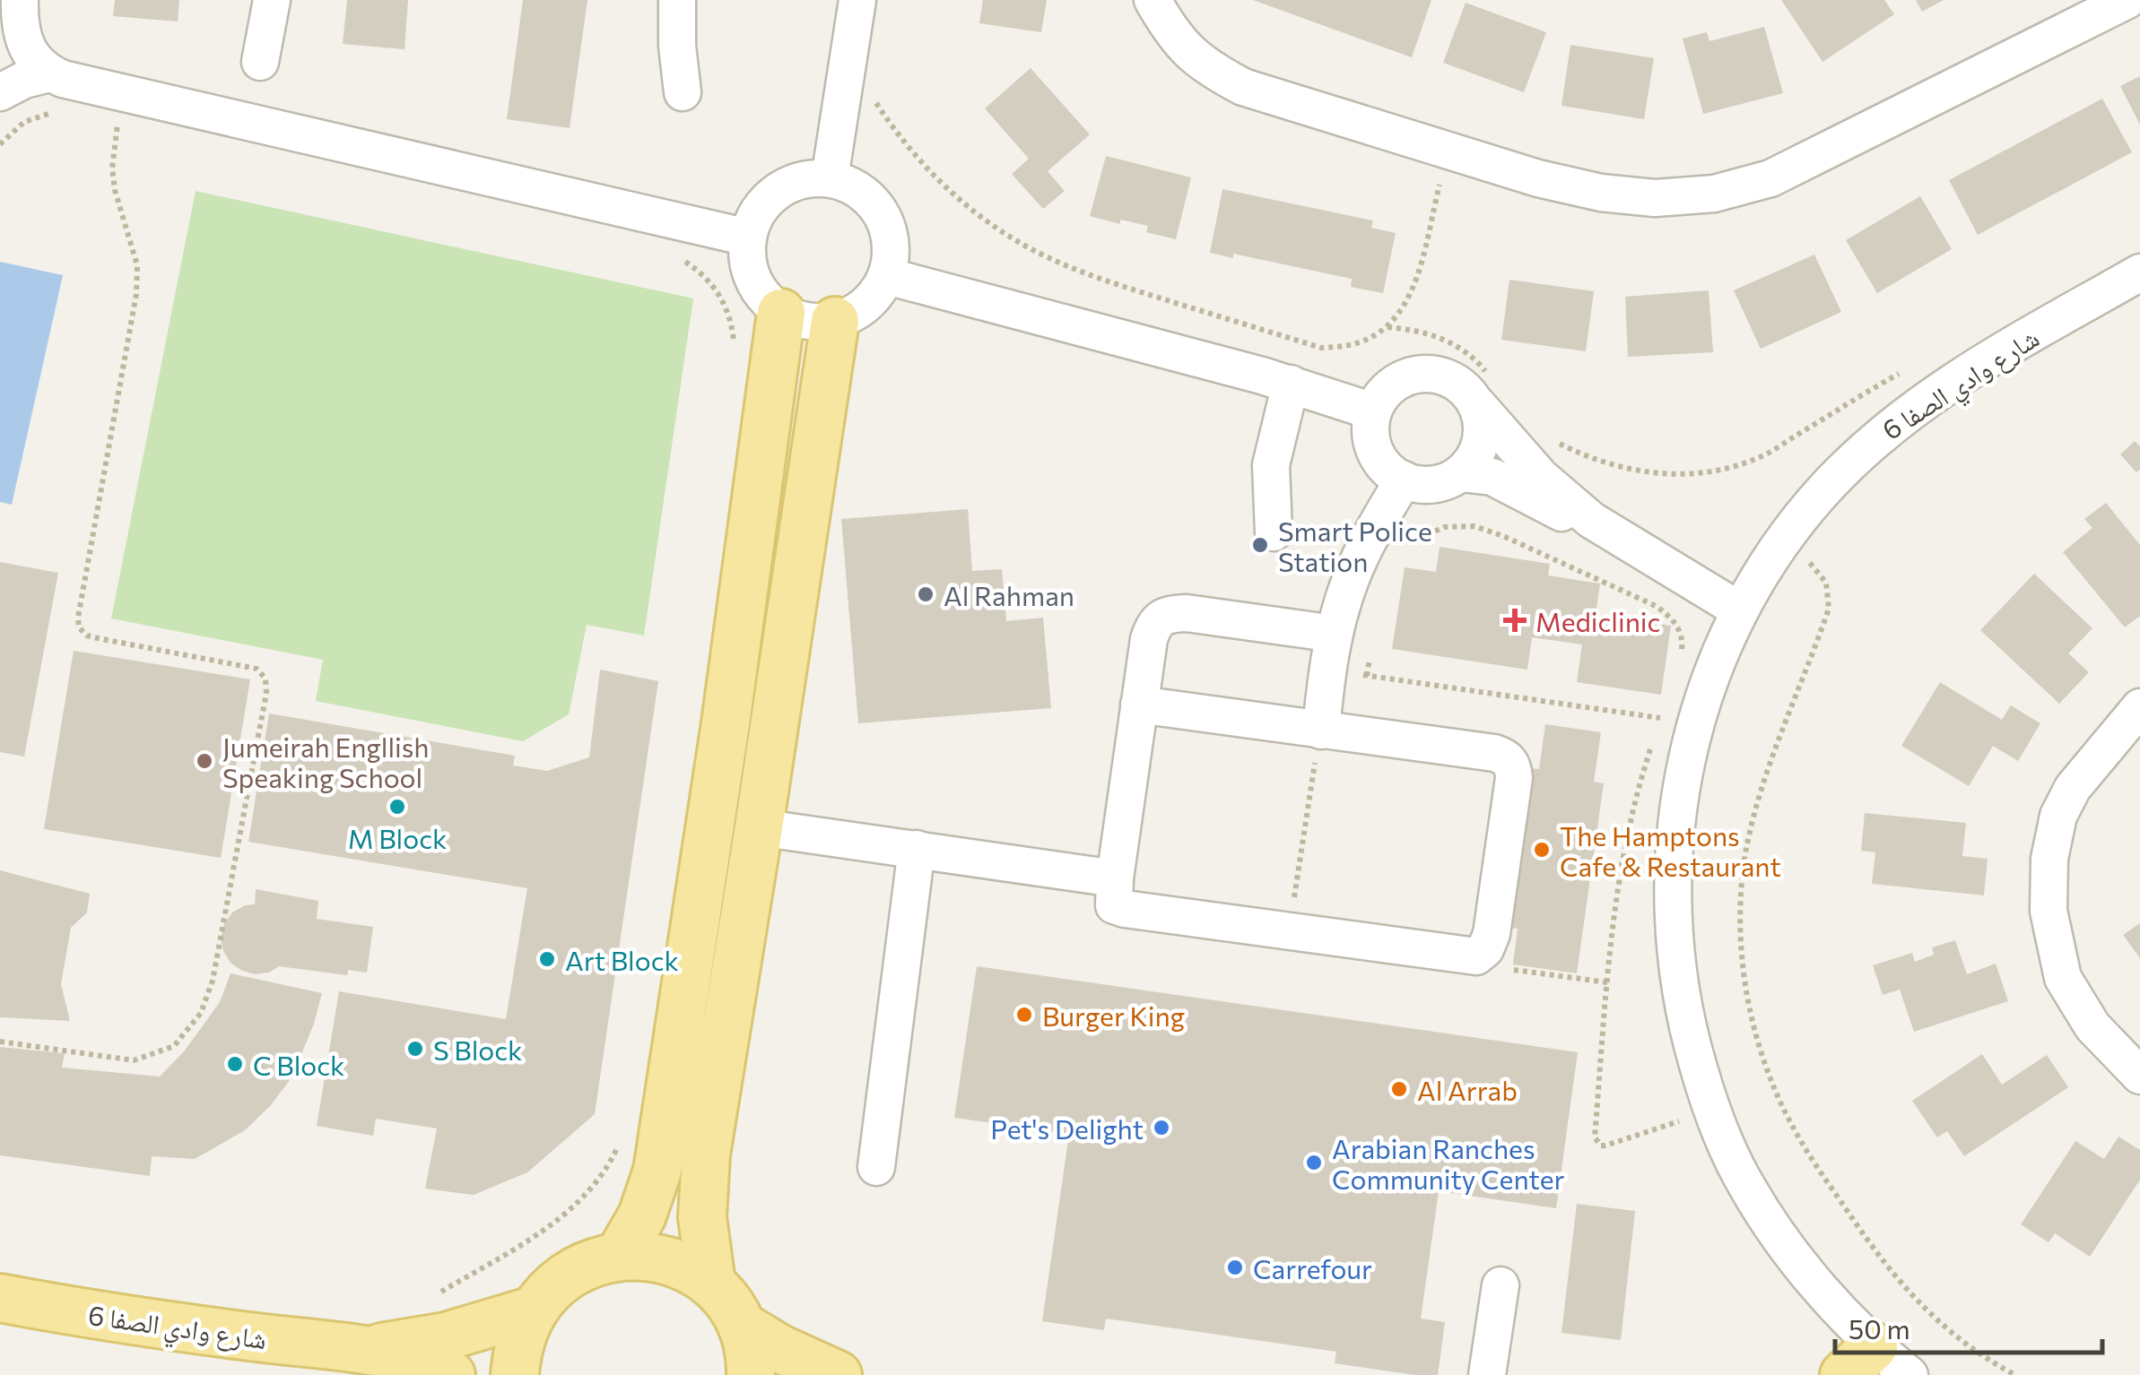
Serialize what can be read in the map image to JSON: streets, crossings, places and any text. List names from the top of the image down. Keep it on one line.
{"streets":{"main road":["شارع وادي الصفا 6"]},"places":{"other":["Smart Police Station","Al Rahman","Jumeirah Engllish Speaking School","M Block","The Hamptons Cafe & Restaurant","Art Block","Burger King","S Block","C Block","Al Arrab","Pet's Delight","Arabian Ranches Community Center","Carrefour"],"health":["Mediclinic"]},"scale_bar":"50 m"}
